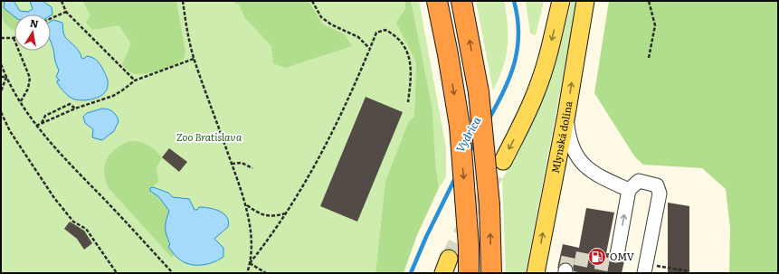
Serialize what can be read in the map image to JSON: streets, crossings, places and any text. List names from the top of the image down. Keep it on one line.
{"streets":{"main road":["Mlynská dolina"]},"water":["Vydrica"],"parks":["Zoo Bratislava"],"places":{"fuel station":["OMV"]},"north":"top"}
